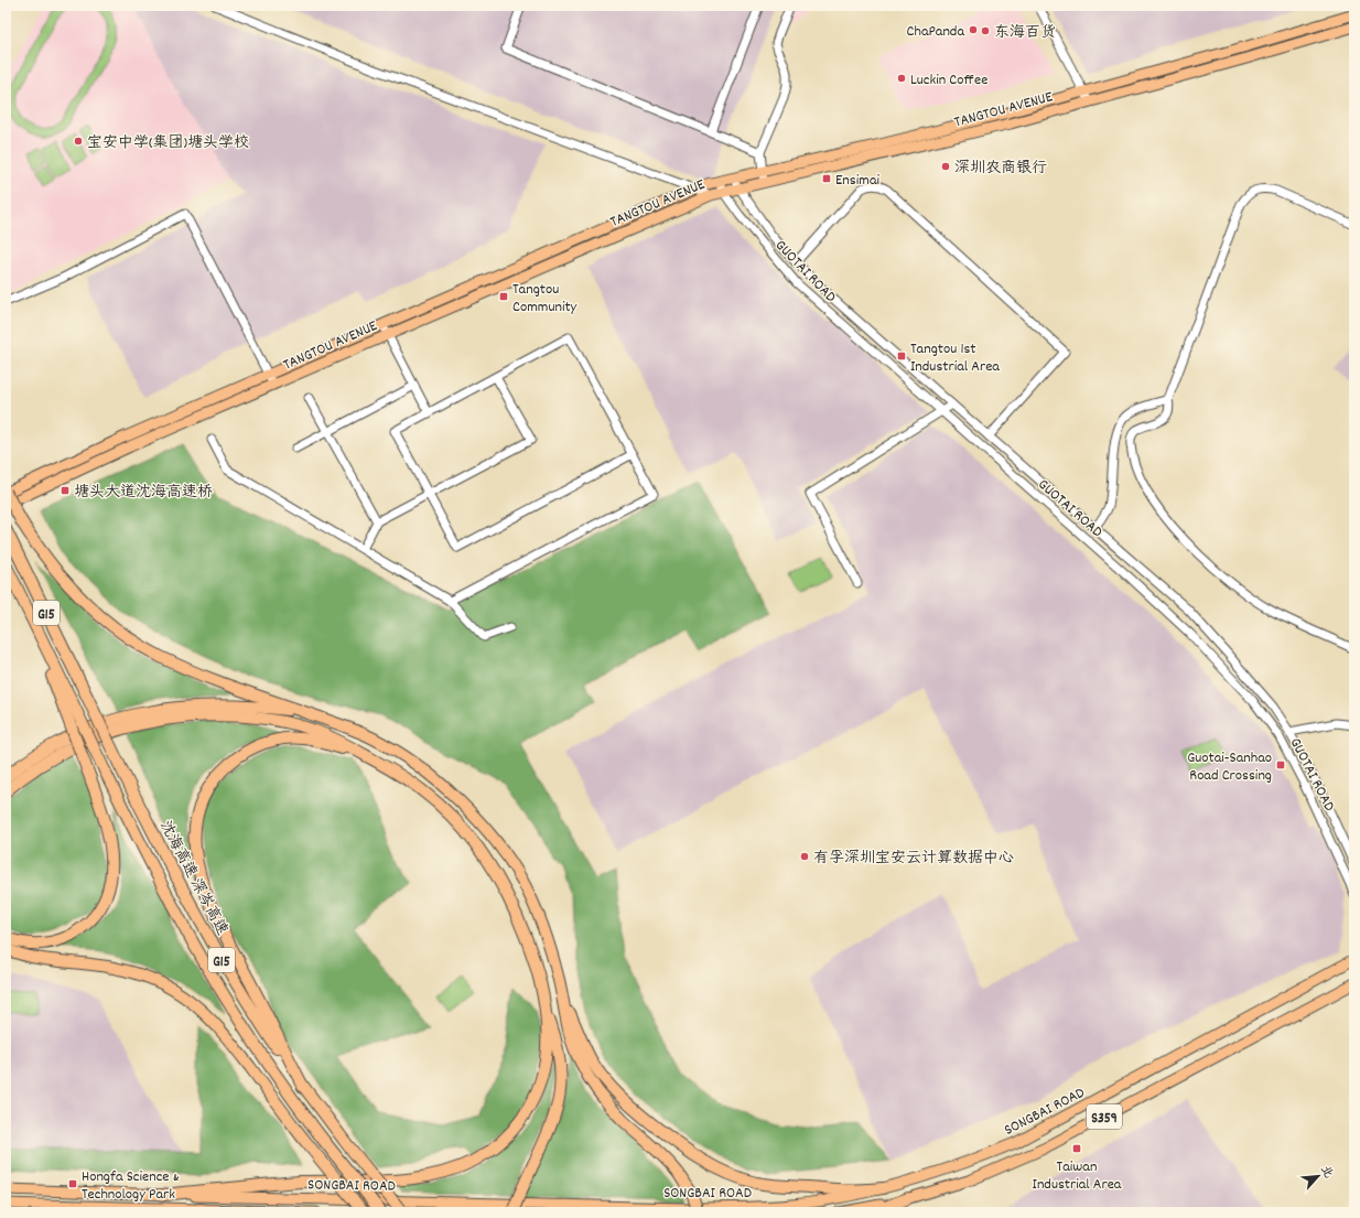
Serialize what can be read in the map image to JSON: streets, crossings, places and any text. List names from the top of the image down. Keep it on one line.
{"streets":{"highway":["G15","沈海高速 深岑高速"],"main road":["TANGTOU AVENUE","SONGBAI ROAD","S359"],"street":["GUOTAI ROAD"]},"crossings":[["TANGTOU AVENUE","GUOTAI ROAD"],["G15","沈海高速 深岑高速"]],"places":{"other":["ChaPanda","东海百货","Luckin Coffee","宝安中学(集团)塘头学校","深圳农商银行","有孚深圳宝安云计算数据中心"],"transit":["Ensimai","Tangtou Community","Tangtou 1st Industrial Area","塘头大道沈海高速桥","Guotai-Sanhao Road Crossing","Taiwan Industrial Area","Hongfa Science & Technology Park"]},"north":"top right"}
